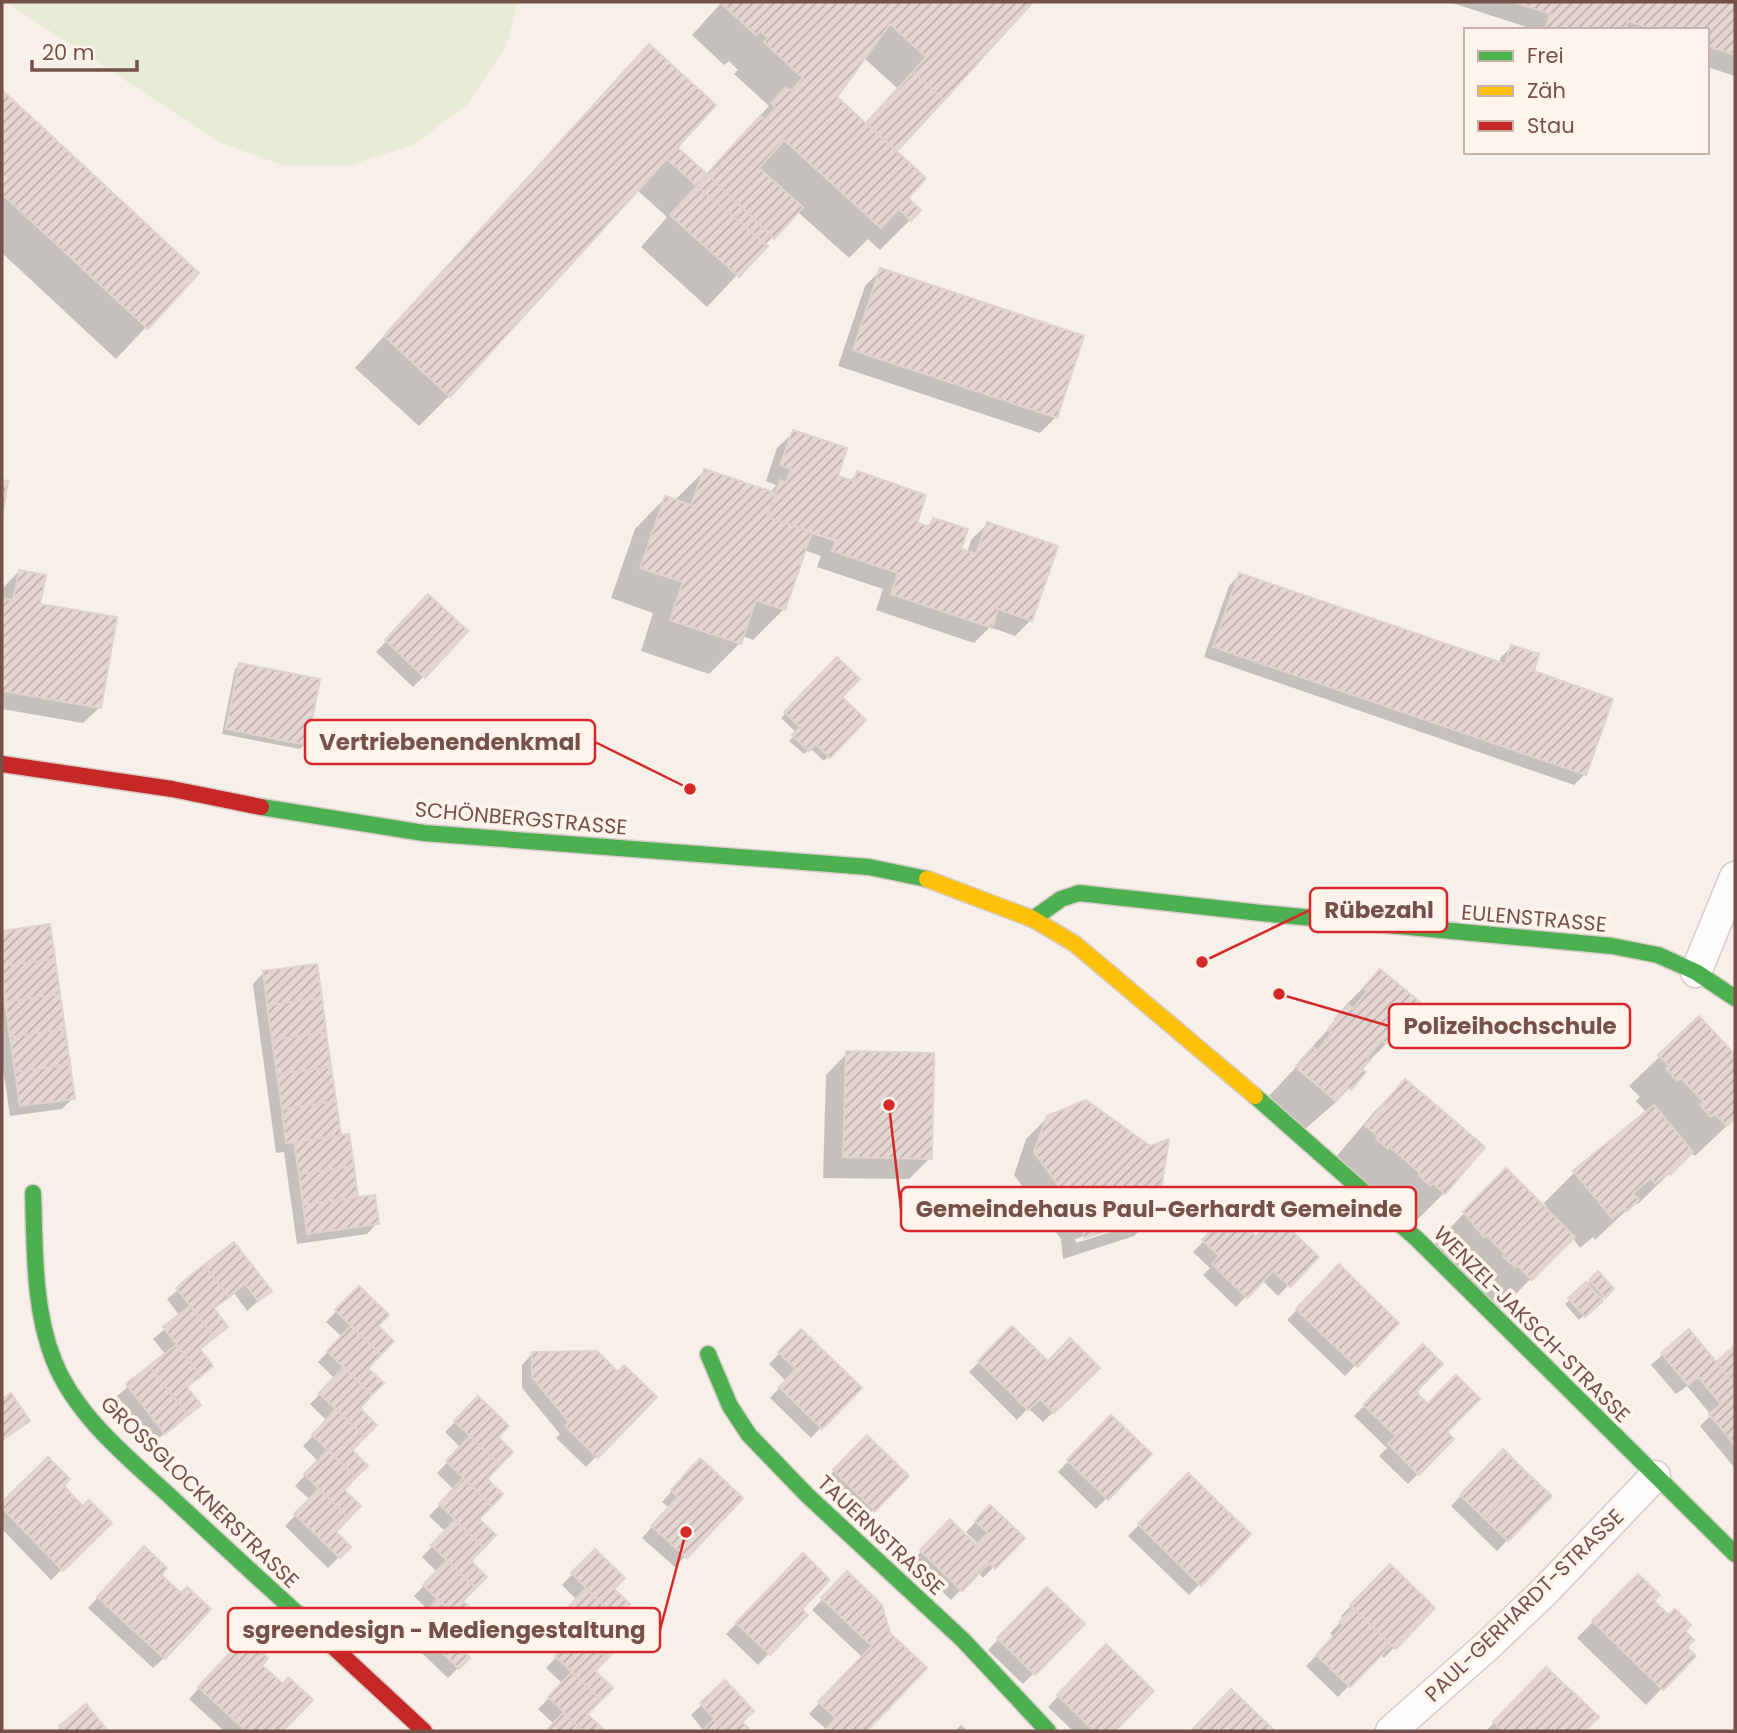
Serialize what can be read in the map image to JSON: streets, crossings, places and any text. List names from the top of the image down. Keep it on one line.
{"streets":{"street":["SCHÖNBERGSTRASSE","EULENSTRASSE","WENZEL-JAKSCH-STRASSE","GROSSGLOCKNERSTRASSE","TAUERNSTRASSE","PAUL-GERHARDT-STRASSE"]},"crossings":[["SCHÖNBERGSTRASSE","EULENSTRASSE"],["SCHÖNBERGSTRASSE","WENZEL-JAKSCH-STRASSE"],["EULENSTRASSE","WENZEL-JAKSCH-STRASSE"],["WENZEL-JAKSCH-STRASSE","PAUL-GERHARDT-STRASSE"]],"places":["Vertriebenendenkmal","Rübezahl","Polizeihochschule","Gemeindehaus Paul-Gerhardt Gemeinde","sgreendesign - Mediengestaltung"],"legend":["Frei","Zäh","Stau"],"scale_bar":"20 m"}
